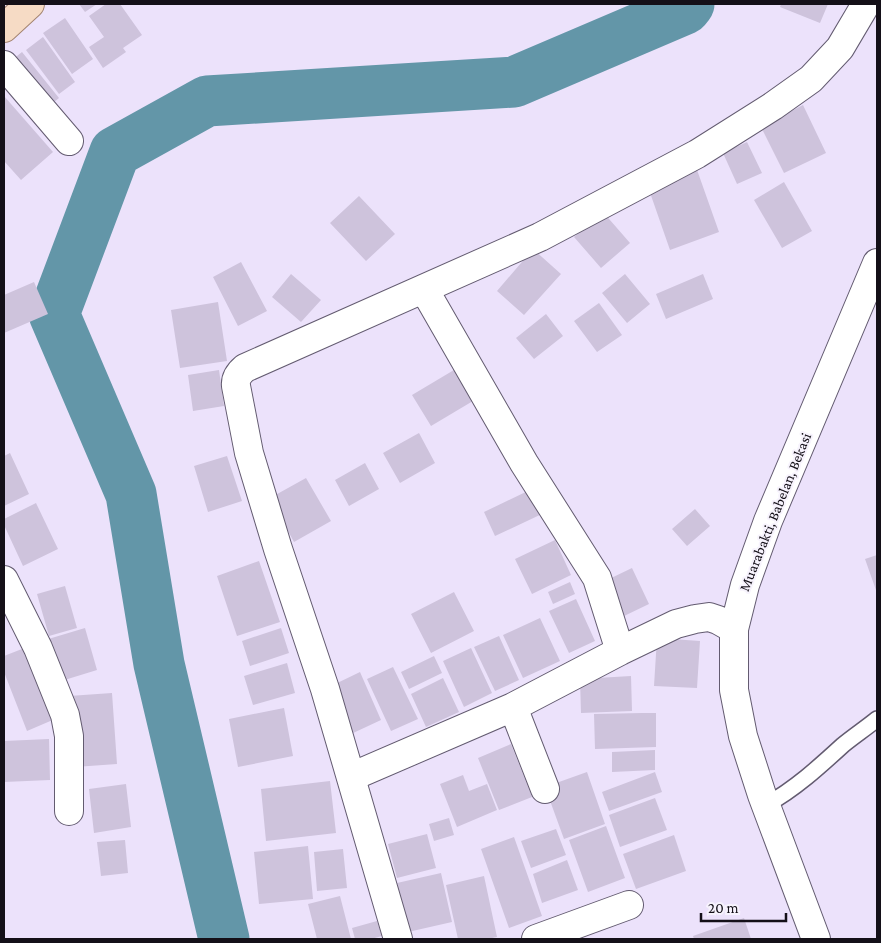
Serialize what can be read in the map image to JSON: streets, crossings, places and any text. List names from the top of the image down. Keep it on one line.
{"streets":{"street":["Muarabakti, Babelan, Bekasi"]},"scale_bar":"20 m"}
